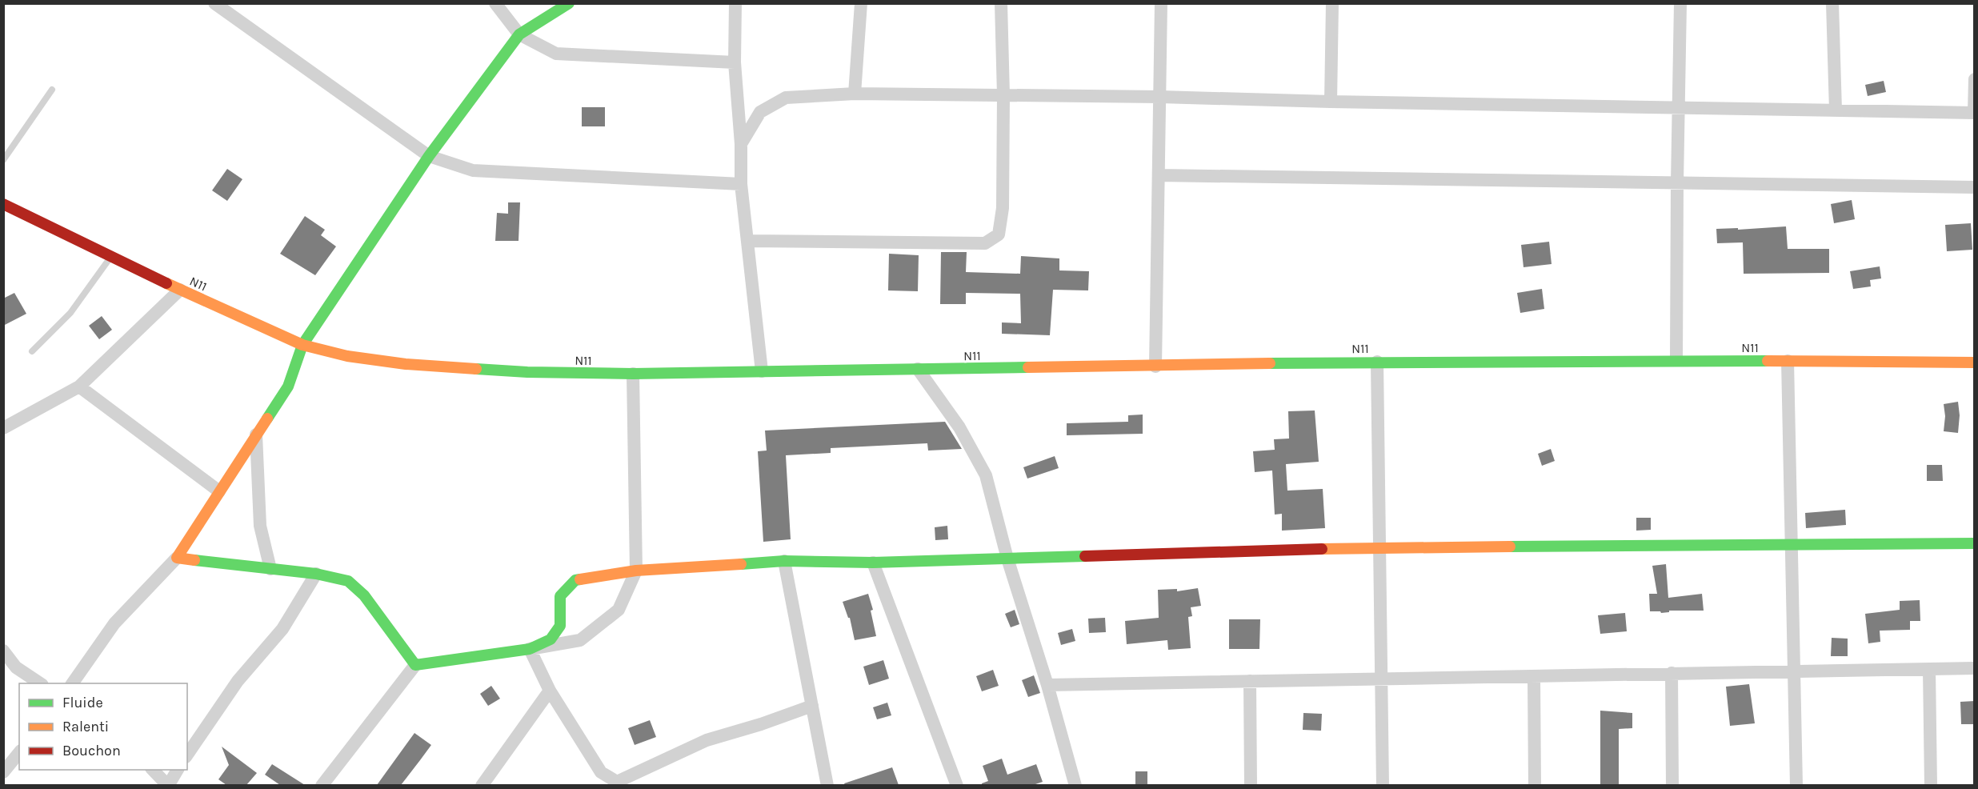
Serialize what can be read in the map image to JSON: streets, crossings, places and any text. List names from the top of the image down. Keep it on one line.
{"streets":{"street":["N11"]},"legend":["Fluide","Ralenti","Bouchon"]}
